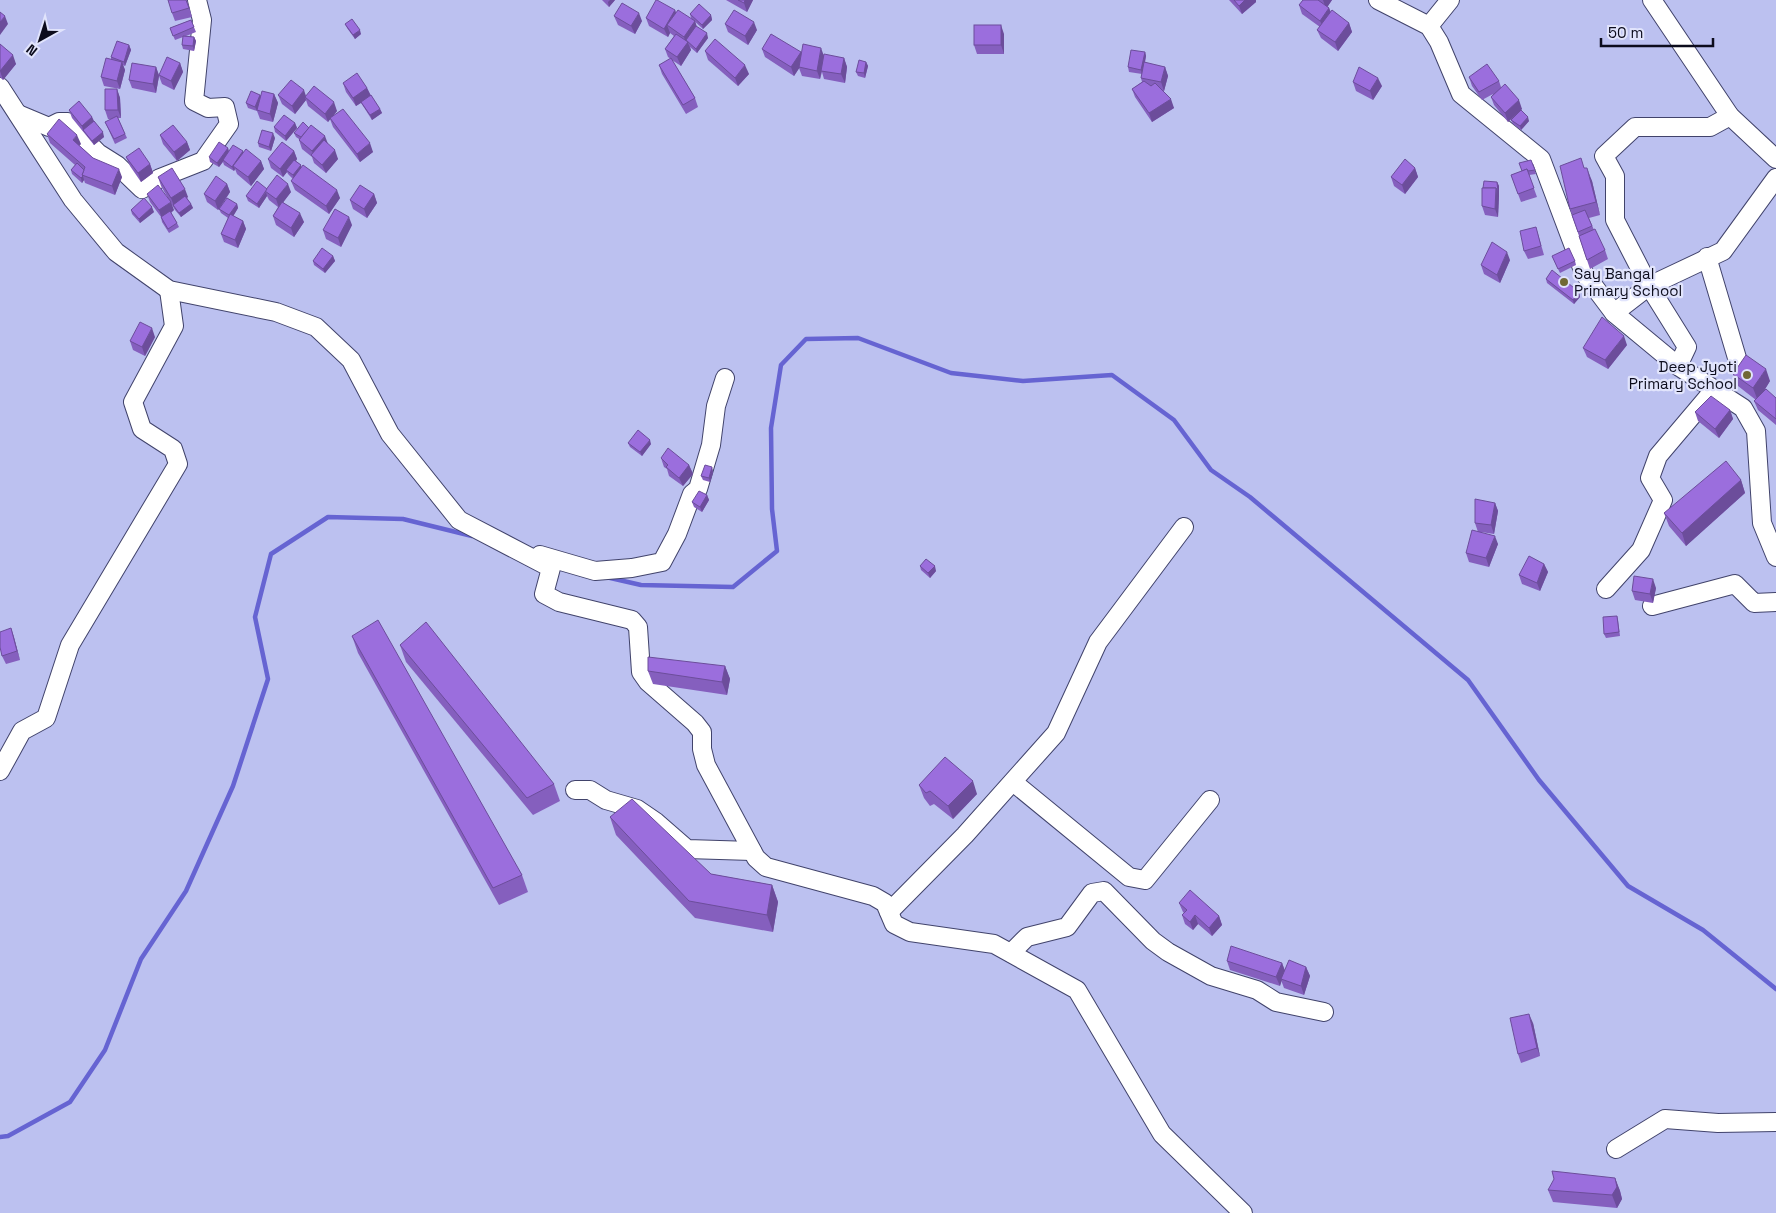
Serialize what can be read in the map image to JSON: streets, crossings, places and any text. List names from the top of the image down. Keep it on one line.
{"places":["Say Bangal Primary School","Deep Jyoti Primary School"],"scale_bar":"50 m","north":"bottom left"}
